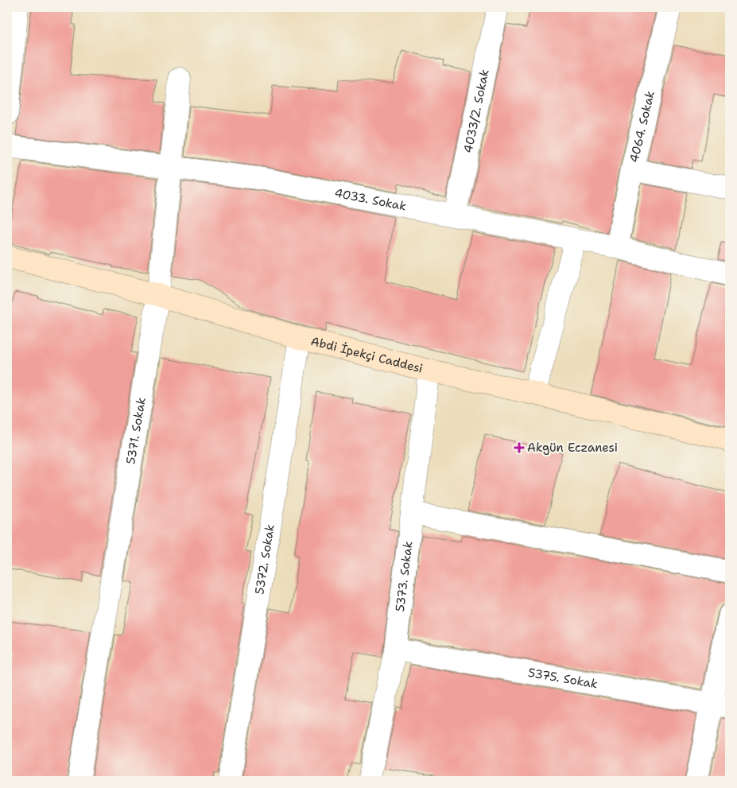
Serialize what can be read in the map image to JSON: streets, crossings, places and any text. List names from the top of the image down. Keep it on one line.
{"streets":{"main road":["Abdi İpekçi Caddesi"],"street":["4033/2. Sokak","4064. Sokak","4033. Sokak","5371. Sokak","5372. Sokak","5373. Sokak","5375. Sokak"]},"crossings":[["4033/2. Sokak","4033. Sokak"],["4064. Sokak","4033. Sokak"],["4033. Sokak","5371. Sokak"],["Abdi İpekçi Caddesi","5371. Sokak"],["Abdi İpekçi Caddesi","5372. Sokak"],["Abdi İpekçi Caddesi","5373. Sokak"],["5373. Sokak","5375. Sokak"]],"places":{"health":["Akgün Eczanesi"]}}
